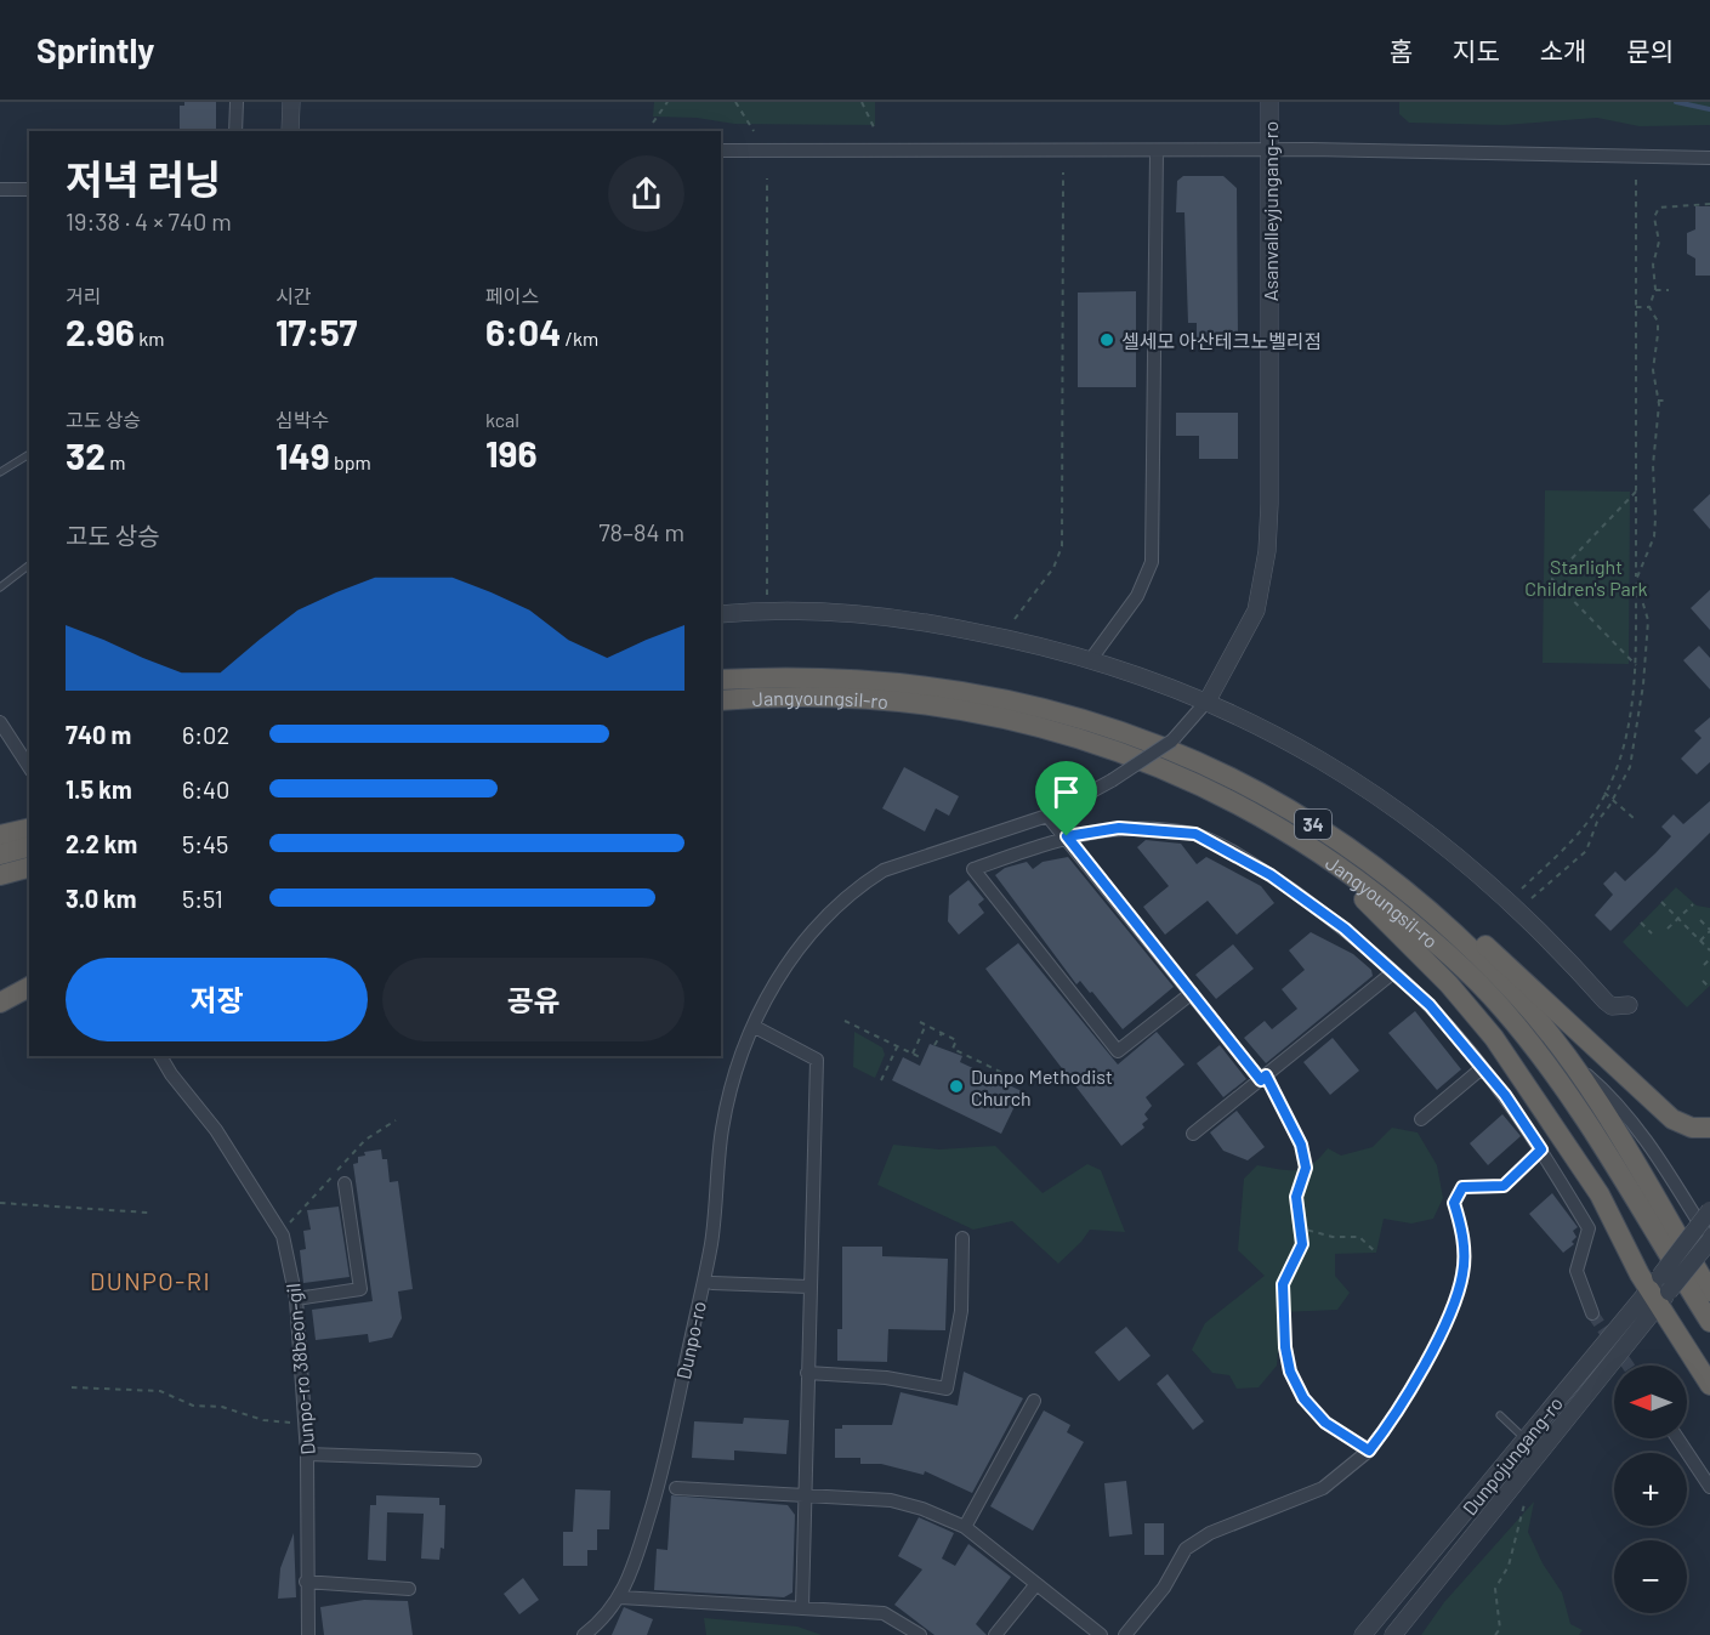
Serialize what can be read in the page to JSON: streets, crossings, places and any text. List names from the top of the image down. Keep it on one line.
{"streets":{"highway":["Jangyoungsil-ro","34"],"street":["Asanvalleyjungang-ro","Dunpo-ro","Dunpo-ro 38beon-gil","Dunpojungang-ro"]},"crossings":[["Asanvalleyjungang-ro","Dunpo-ro"],["Jangyoungsil-ro","34"]],"districts":["DUNPO-RI"],"parks":["Starlight Children's Park"],"places":["셀세모 아산테크노벨리점","Dunpo Methodist Church"],"north":"left","page":{"header":"Sprintly","nav":["홈","지도","소개","문의"],"heading":["저녁 러닝","19:38 · 4 × 740 m"],"stats":[["거리","2.96 km"],["시간","17:57"],["페이스","6:04 /km"],["고도 상승","32 m"],["심박수","149 bpm"],["kcal","196"]],"chart":["고도 상승","78–84 m"],"list":[{"name":"740 m","note":"6:02"},{"name":"1.5 km","note":"6:40"},{"name":"2.2 km","note":"5:45"},{"name":"3.0 km","note":"5:51"}],"buttons":["저장","공유"],"map_buttons":["+","−"]}}
